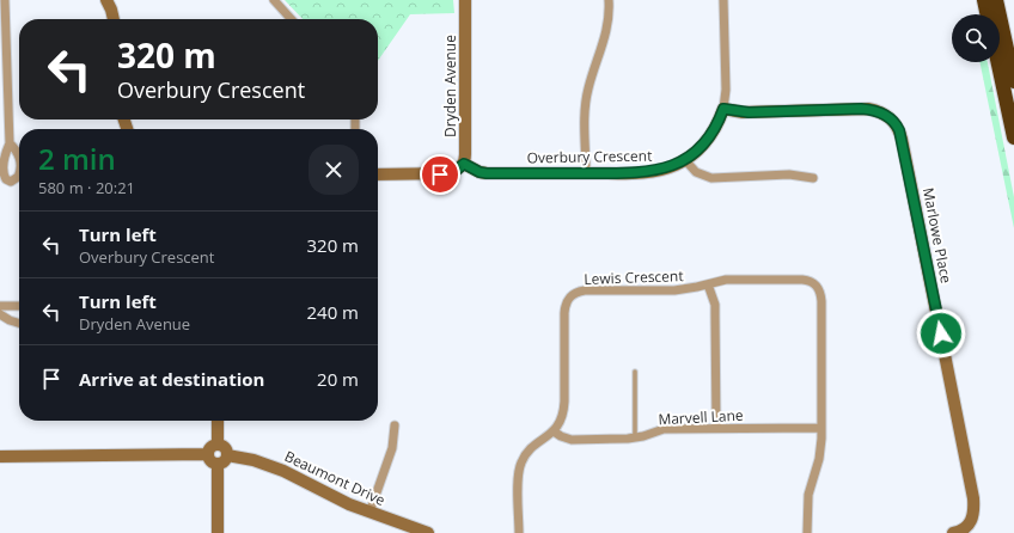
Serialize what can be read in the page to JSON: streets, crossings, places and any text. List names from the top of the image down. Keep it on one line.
{"streets":{"street":["Dryden Avenue","Overbury Crescent","Marlowe Place","Lewis Crescent","Marvell Lane","Beaumont Drive"]},"crossings":[["Dryden Avenue","Overbury Crescent"],["Overbury Crescent","Marlowe Place"],["Lewis Crescent","Marvell Lane"]],"page":{"turn":["320 m","Overbury Crescent"],"heading":["2 min","580 m · 20:21"],"list":[{"name":"Turn left","note":"Overbury Crescent","value":"320 m"},{"name":"Turn left","note":"Dryden Avenue","value":"240 m"},{"name":"Arrive at destination","value":"20 m"}]}}
